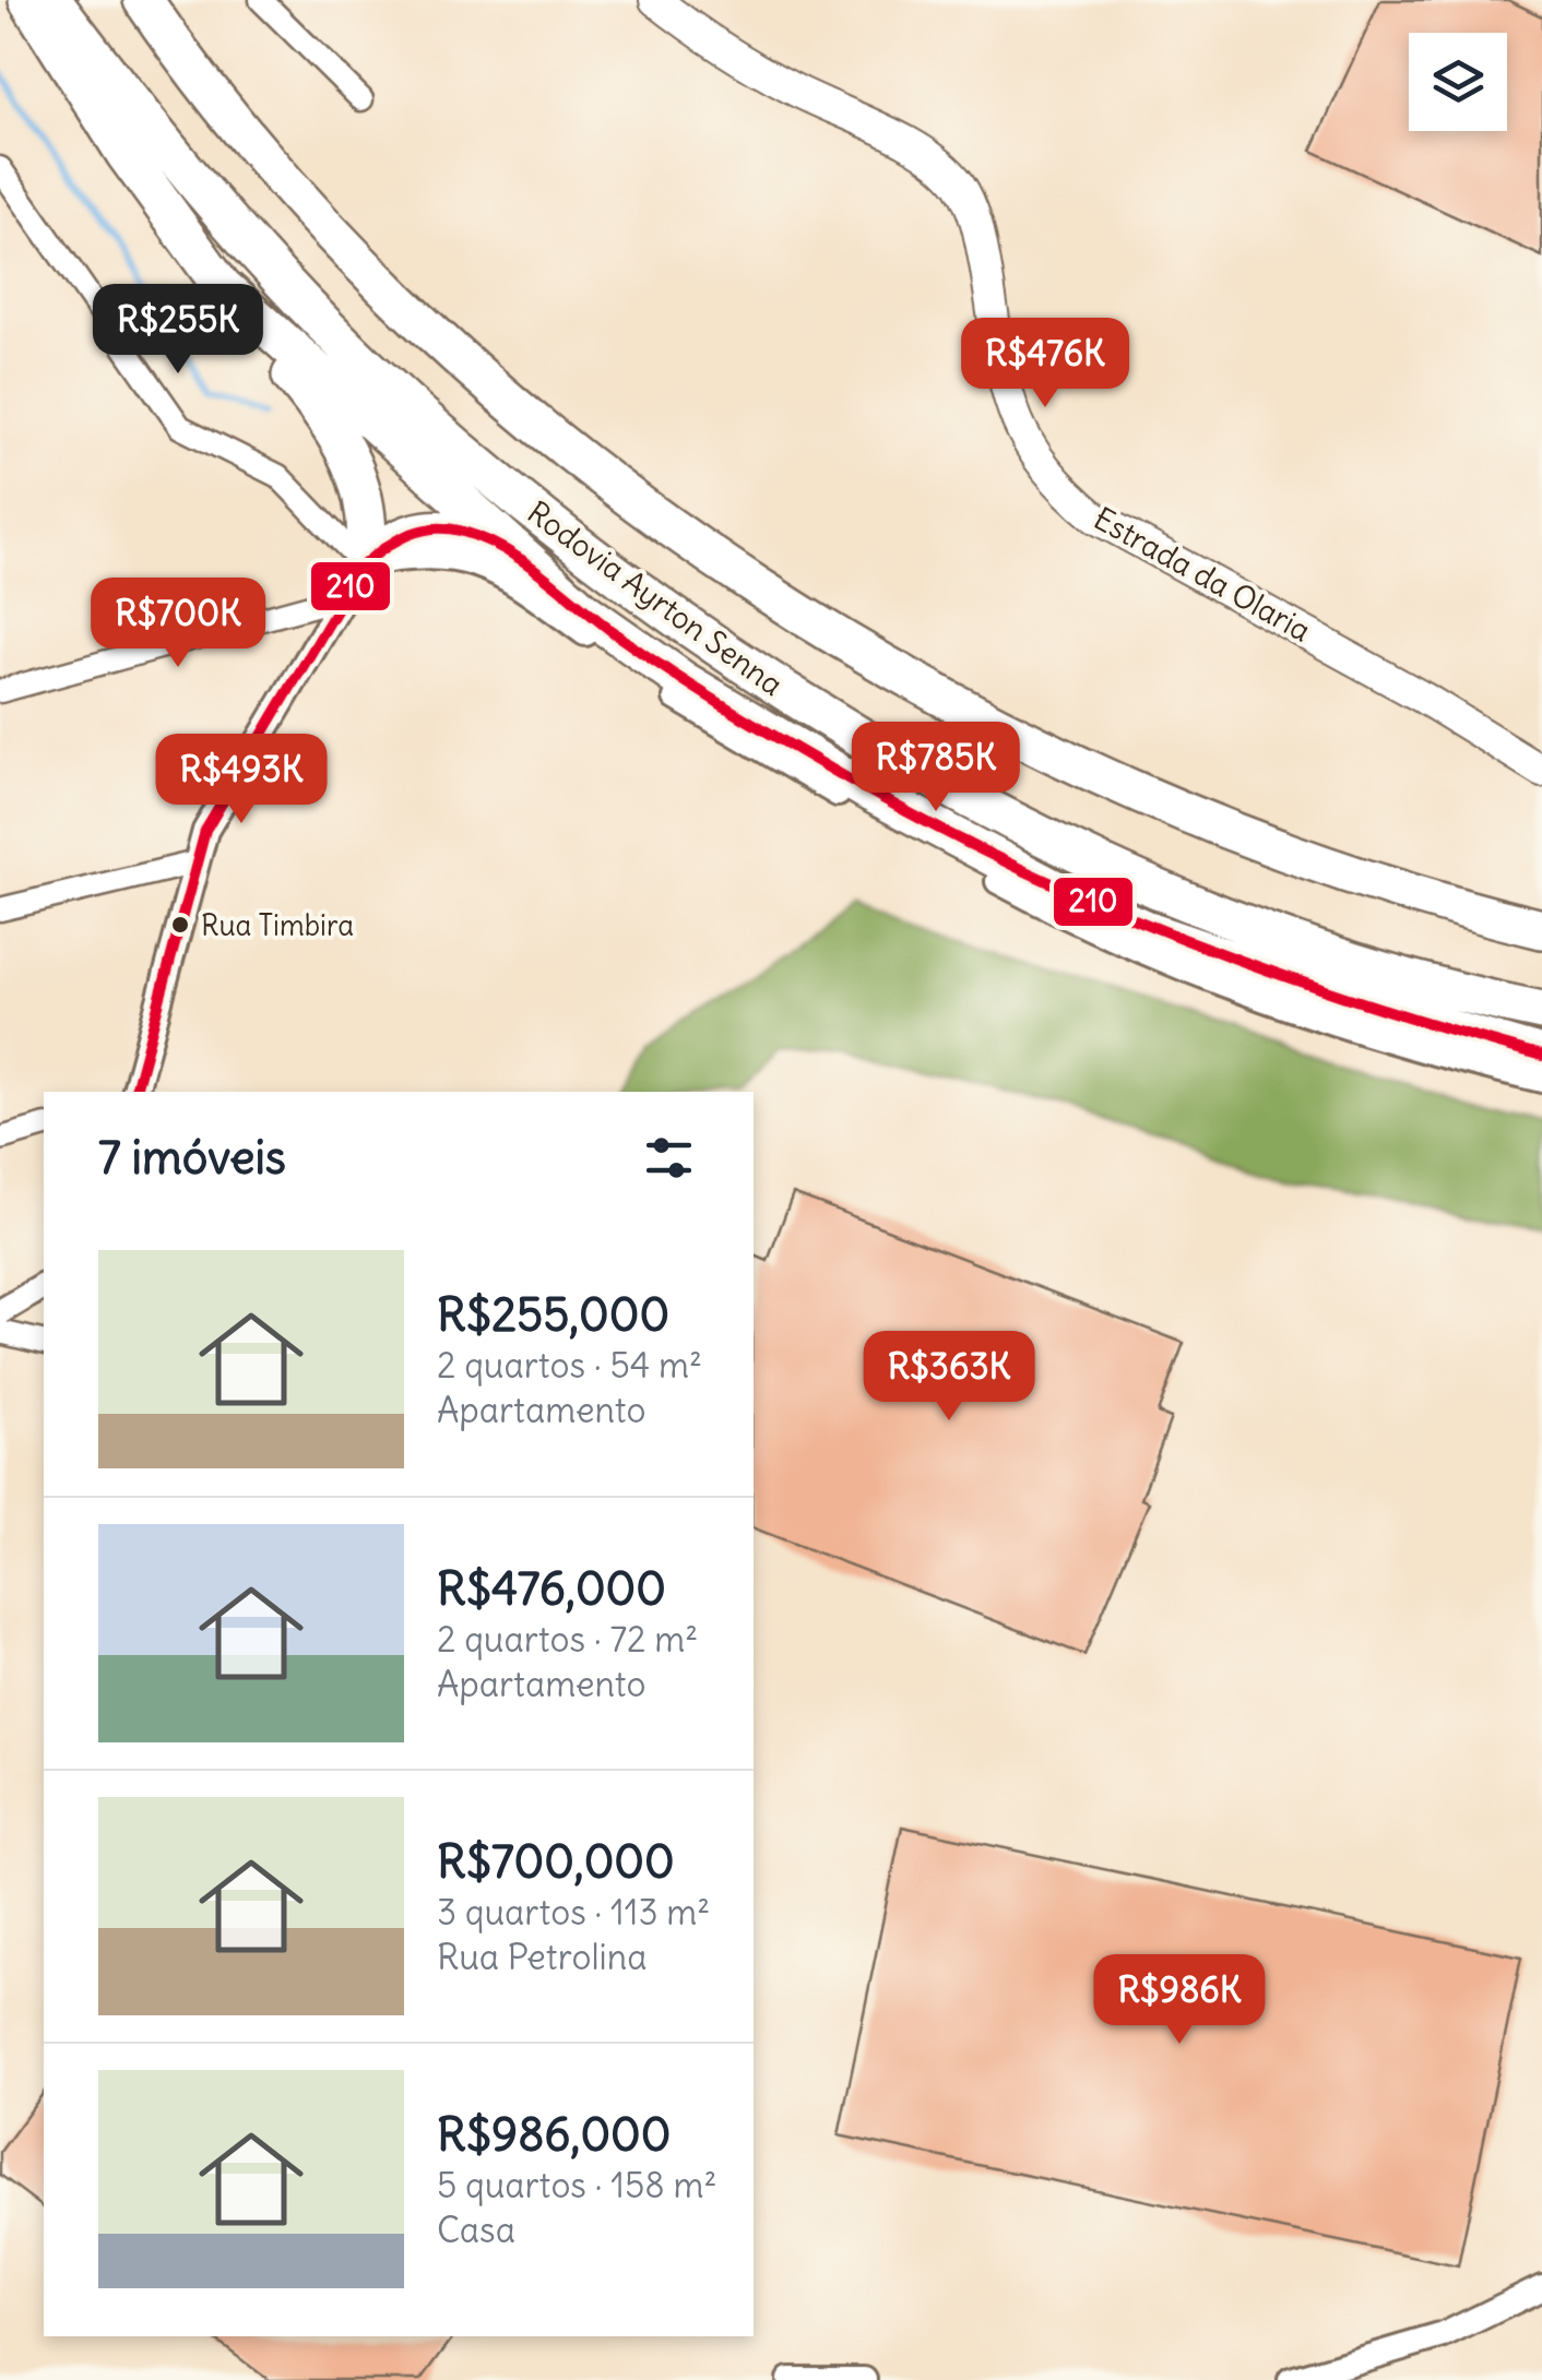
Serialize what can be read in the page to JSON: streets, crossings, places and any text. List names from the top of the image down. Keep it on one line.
{"streets":{"highway":["Rodovia Ayrton Senna"],"main road":["Estrada da Olaria"]},"places":["Rua Timbira"],"lines":["transit line 210"],"page":{"price":["R$255K","R$476K","R$700K","R$785K","R$493K","R$363K","R$986K"],"heading":"7 imóveis","list":[{"name":"R$255,000","note":"2 quartos · 54 m² · Apartamento"},{"name":"R$476,000","note":"2 quartos · 72 m² · Apartamento"},{"name":"R$700,000","note":"3 quartos · 113 m² · Rua Petrolina"},{"name":"R$986,000","note":"5 quartos · 158 m² · Casa"}]}}
